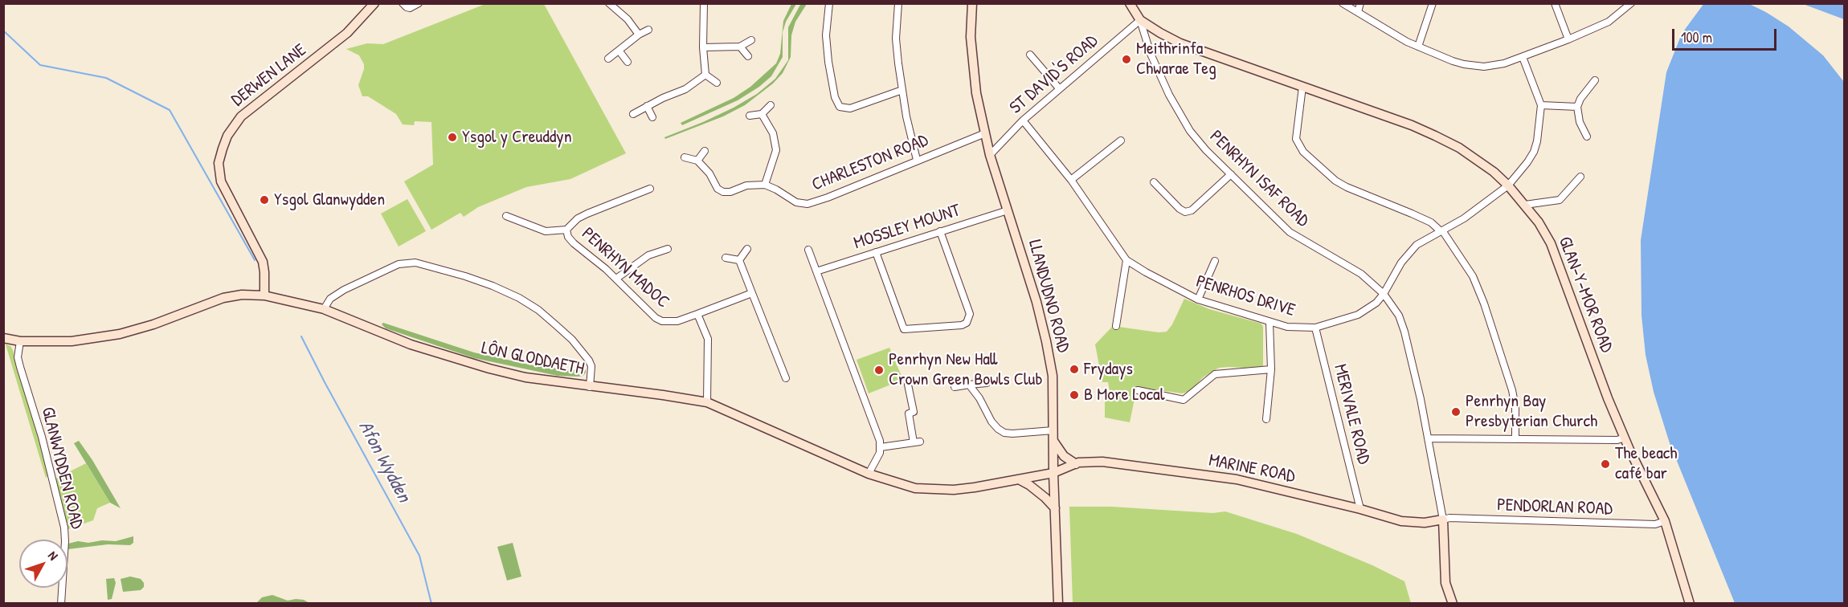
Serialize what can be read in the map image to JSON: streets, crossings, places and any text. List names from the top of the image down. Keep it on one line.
{"streets":{"street":["ST DAVID'S ROAD","DERWEN LANE","CHARLESTON ROAD","PENRHYN ISAF ROAD","MOSSLEY MOUNT","PENRHYN MADOC","GLAN-Y-MOR ROAD","LLANDUDNO ROAD","PENRHOS DRIVE","LÔN GLODDAETH","MERIVALE ROAD","GLANWYDDEN ROAD","MARINE ROAD","PENDORLAN ROAD"]},"crossings":[["ST DAVID'S ROAD","PENRHYN ISAF ROAD"],["ST DAVID'S ROAD","GLAN-Y-MOR ROAD"],["ST DAVID'S ROAD","LLANDUDNO ROAD"],["ST DAVID'S ROAD","PENRHOS DRIVE"],["DERWEN LANE","LÔN GLODDAETH"],["CHARLESTON ROAD","LLANDUDNO ROAD"],["PENRHYN ISAF ROAD","GLAN-Y-MOR ROAD"],["PENRHYN ISAF ROAD","PENRHOS DRIVE"],["PENRHYN ISAF ROAD","MARINE ROAD"],["PENRHYN ISAF ROAD","PENDORLAN ROAD"],["MOSSLEY MOUNT","LLANDUDNO ROAD"],["GLAN-Y-MOR ROAD","PENRHOS DRIVE"],["GLAN-Y-MOR ROAD","PENDORLAN ROAD"],["LLANDUDNO ROAD","LÔN GLODDAETH"],["LLANDUDNO ROAD","MARINE ROAD"],["PENRHOS DRIVE","MERIVALE ROAD"],["LÔN GLODDAETH","GLANWYDDEN ROAD"],["LÔN GLODDAETH","MARINE ROAD"],["MERIVALE ROAD","MARINE ROAD"],["MARINE ROAD","PENDORLAN ROAD"]],"water":["Afon Wydden"],"places":["Meithrinfa Chwarae Teg","Ysgol y Creuddyn","Ysgol Glanwydden","Frydays","Penrhyn New Hall Crown Green Bowls Club","B More Local","Penrhyn Bay Presbyterian Church","The beach café bar"],"scale_bar":"100 m","north":"top right"}
